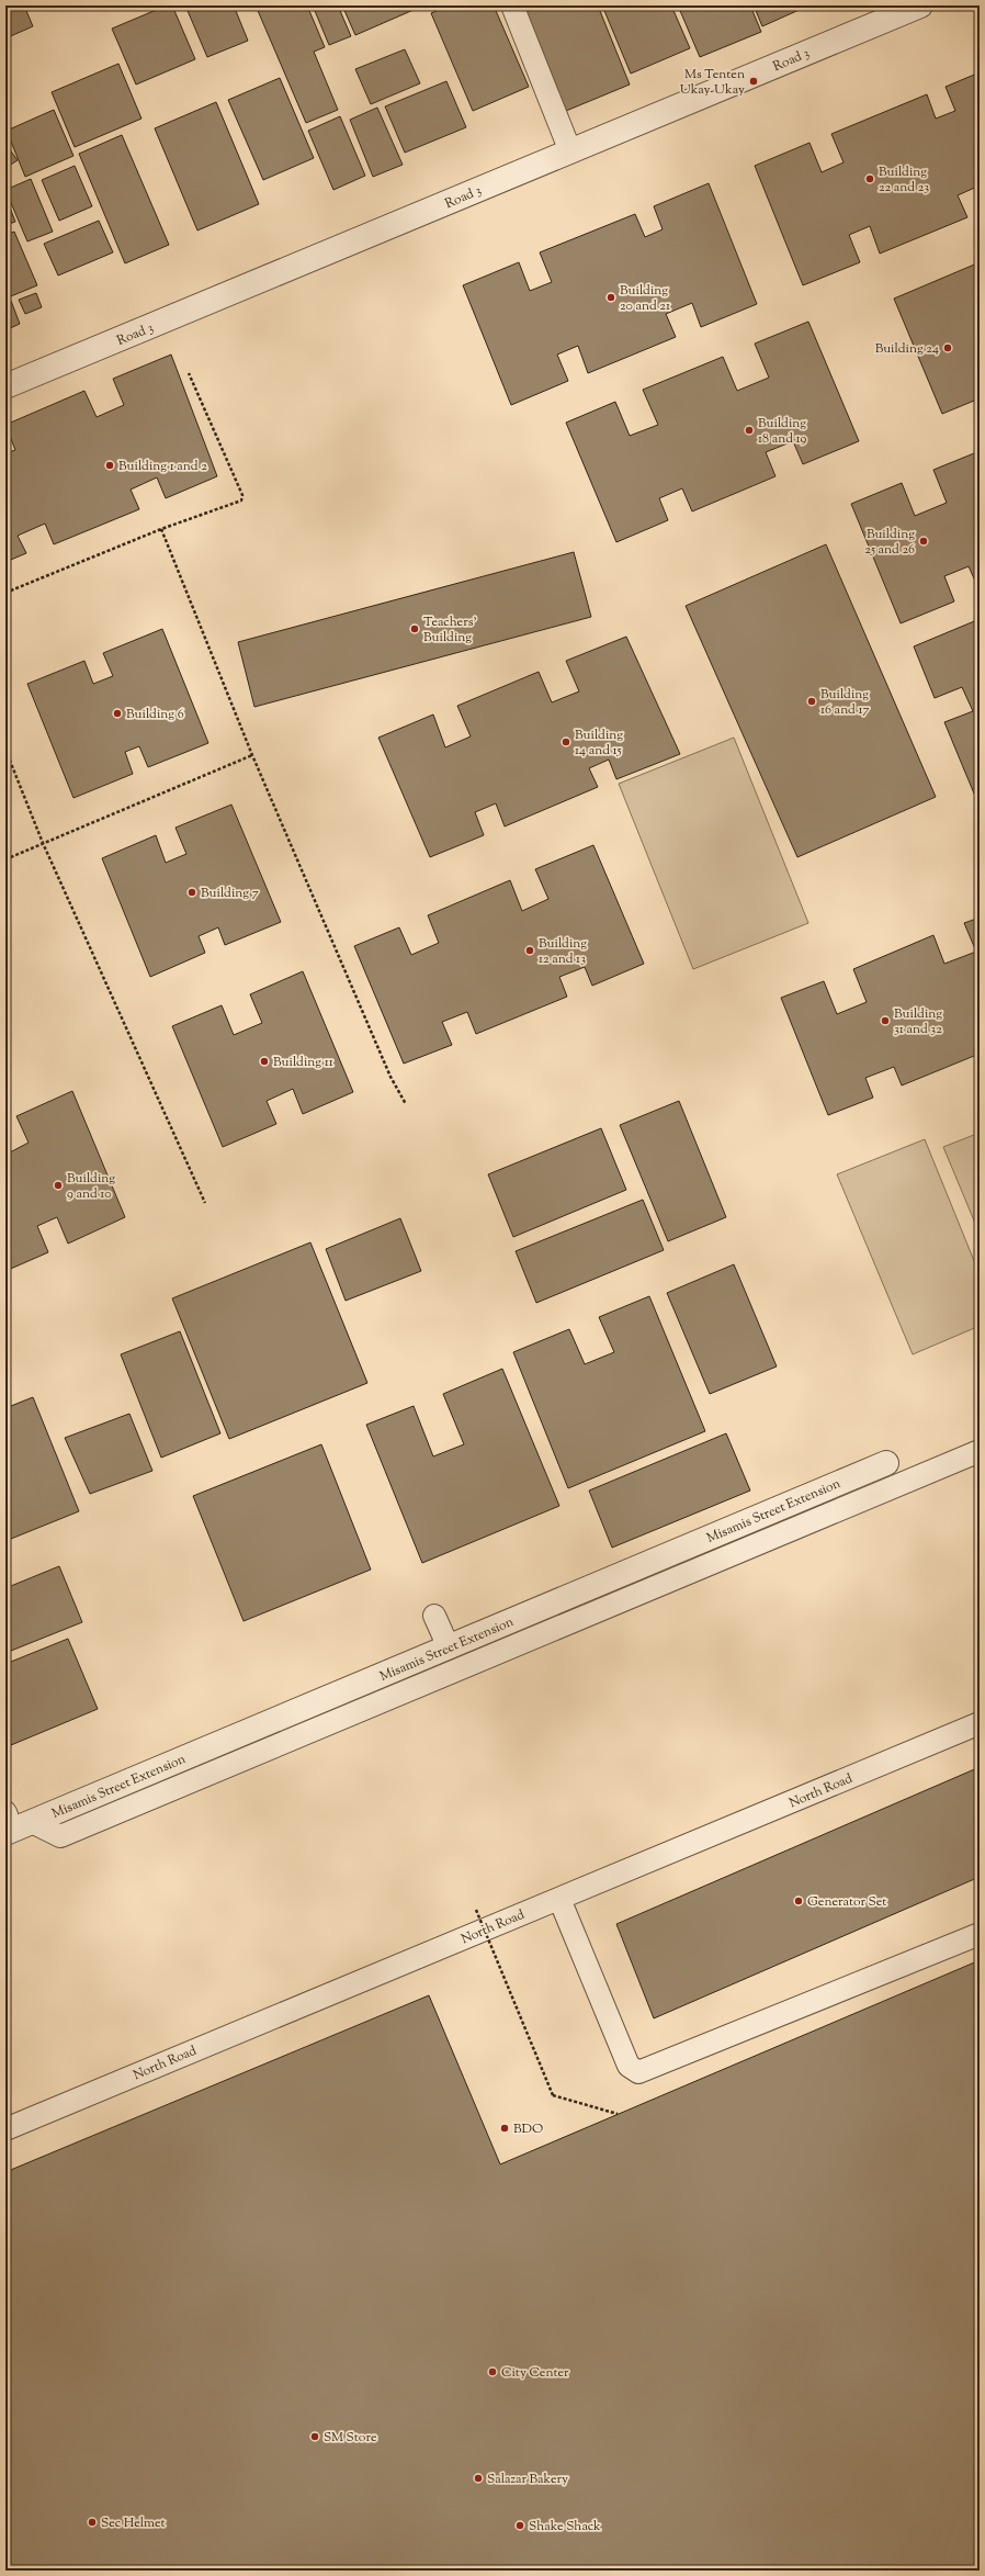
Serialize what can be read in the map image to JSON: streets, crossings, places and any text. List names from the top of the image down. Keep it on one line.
{"streets":{"street":["Road 3","Misamis Street Extension"],"lane":["North Road"]},"places":["Ms Tenten Ukay-Ukay","Building 22 and 23","Building 20 and 21","Building 24","Building 18 and 19","Building 1 and 2","Building 25 and 26","Teachers' Building","Building 16 and 17","Building 6","Building 14 and 15","Building 7","Building 12 and 13","Building 31 and 32","Building 11","Building 9 and 10","Generator Set","BDO","City Center","SM Store","Salazar Bakery","Sec Helmet","Shake Shack"]}
